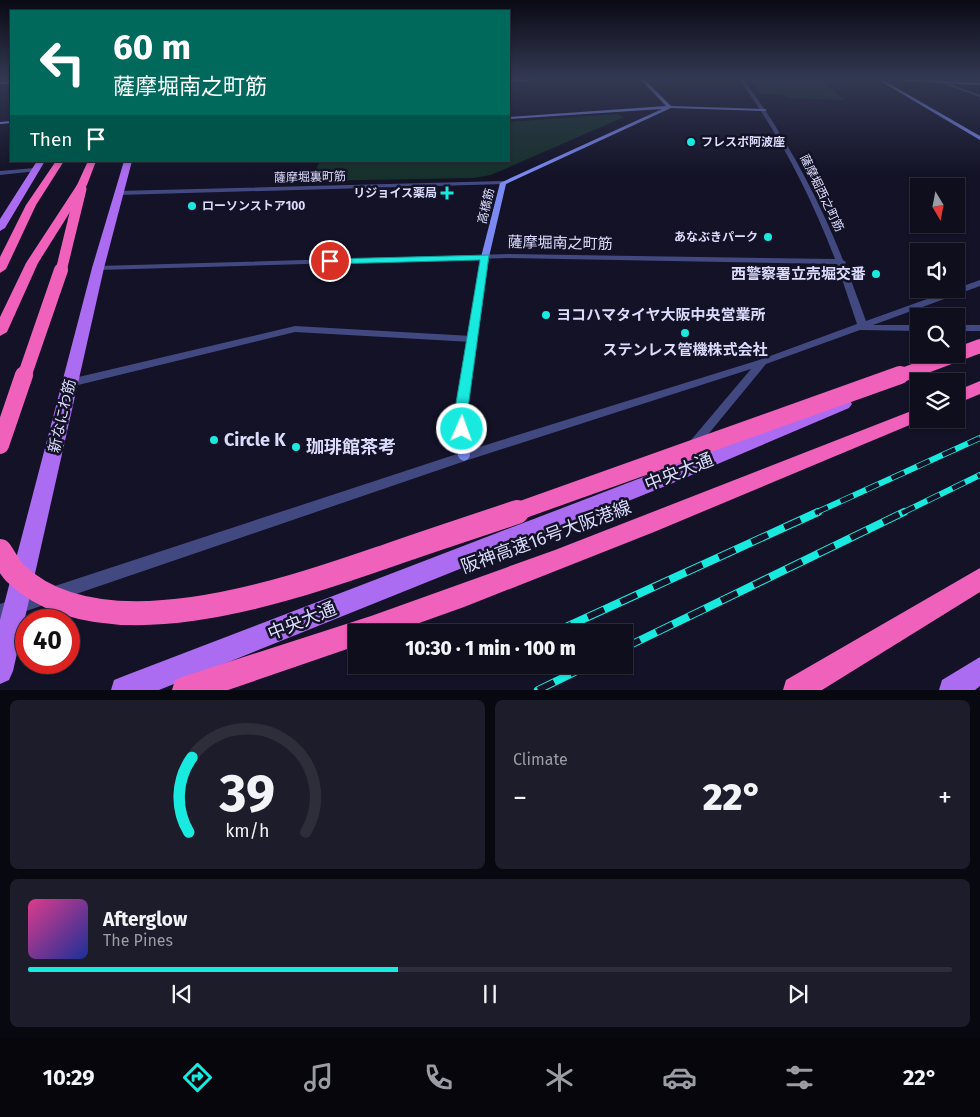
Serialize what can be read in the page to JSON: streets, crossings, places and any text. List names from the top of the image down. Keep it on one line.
{"streets":{"highway":["阪神高速16号大阪港線"],"main road":["新なにわ筋","中央大通"],"street":["薩摩堀裏町筋","薩摩堀西之町筋","高橋筋","薩摩堀南之町筋"]},"crossings":[["薩摩堀裏町筋","高橋筋"],["薩摩堀裏町筋","新なにわ筋"],["薩摩堀西之町筋","薩摩堀南之町筋"],["高橋筋","薩摩堀南之町筋"],["薩摩堀南之町筋","新なにわ筋"]],"places":{"other":["フレスポ阿波座","ローソンストア100","あなぶきパーク","西警察署立売堀交番","ヨコハマタイヤ大阪中央営業所","ステンレス管機株式会社","Circle K","珈琲館茶考"],"health":["リジョイス薬局"]},"north":"bottom","page":{"turn":["60 m","薩摩堀南之町筋"],"then":"Then","limit":"40","trip":"10:30 · 1 min · 100 m","tile":"Climate","heat":["−","22°","+"],"song":["Afterglow","The Pines"],"tabs":["10:29","22°"],"gauge":["39","km/h"]}}
